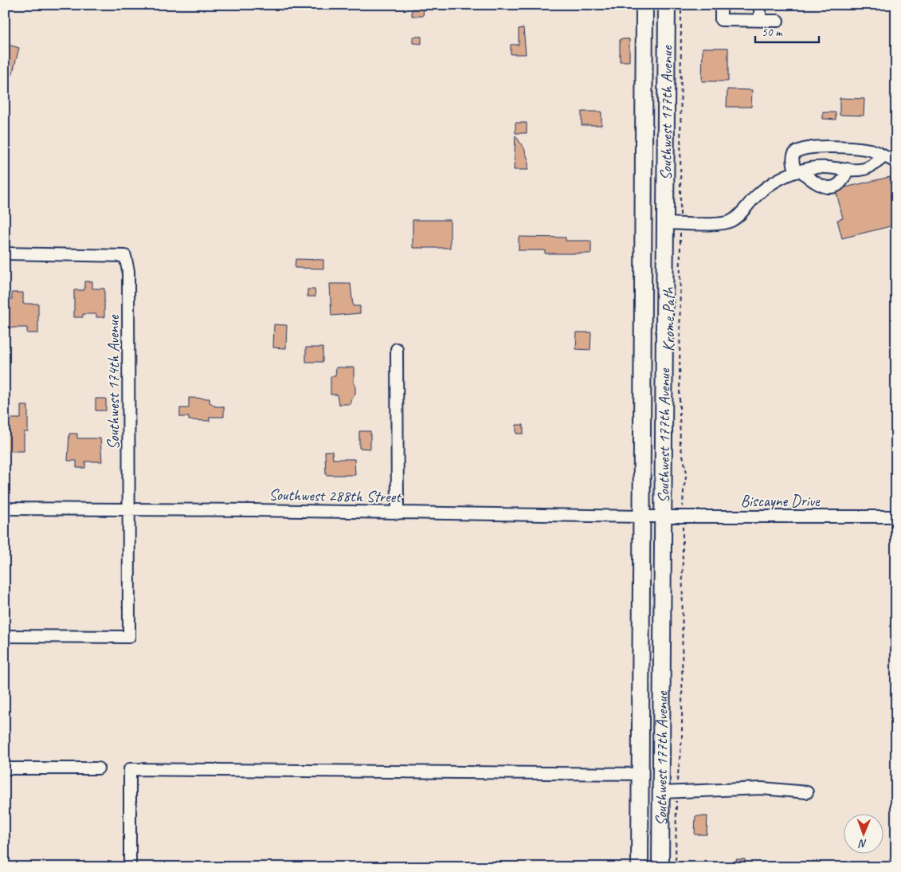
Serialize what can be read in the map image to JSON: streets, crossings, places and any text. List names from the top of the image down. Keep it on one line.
{"streets":{"highway":["Southwest 177th Avenue"],"street":["Southwest 174th Avenue","Southwest 288th Street","Biscayne Drive"],"path":["Krome Path"]},"crossings":[["Southwest 177th Avenue","Southwest 288th Street"],["Southwest 177th Avenue","Biscayne Drive"],["Southwest 174th Avenue","Southwest 288th Street"],["Southwest 288th Street","Biscayne Drive"]],"scale_bar":"50 m","north":"bottom"}
